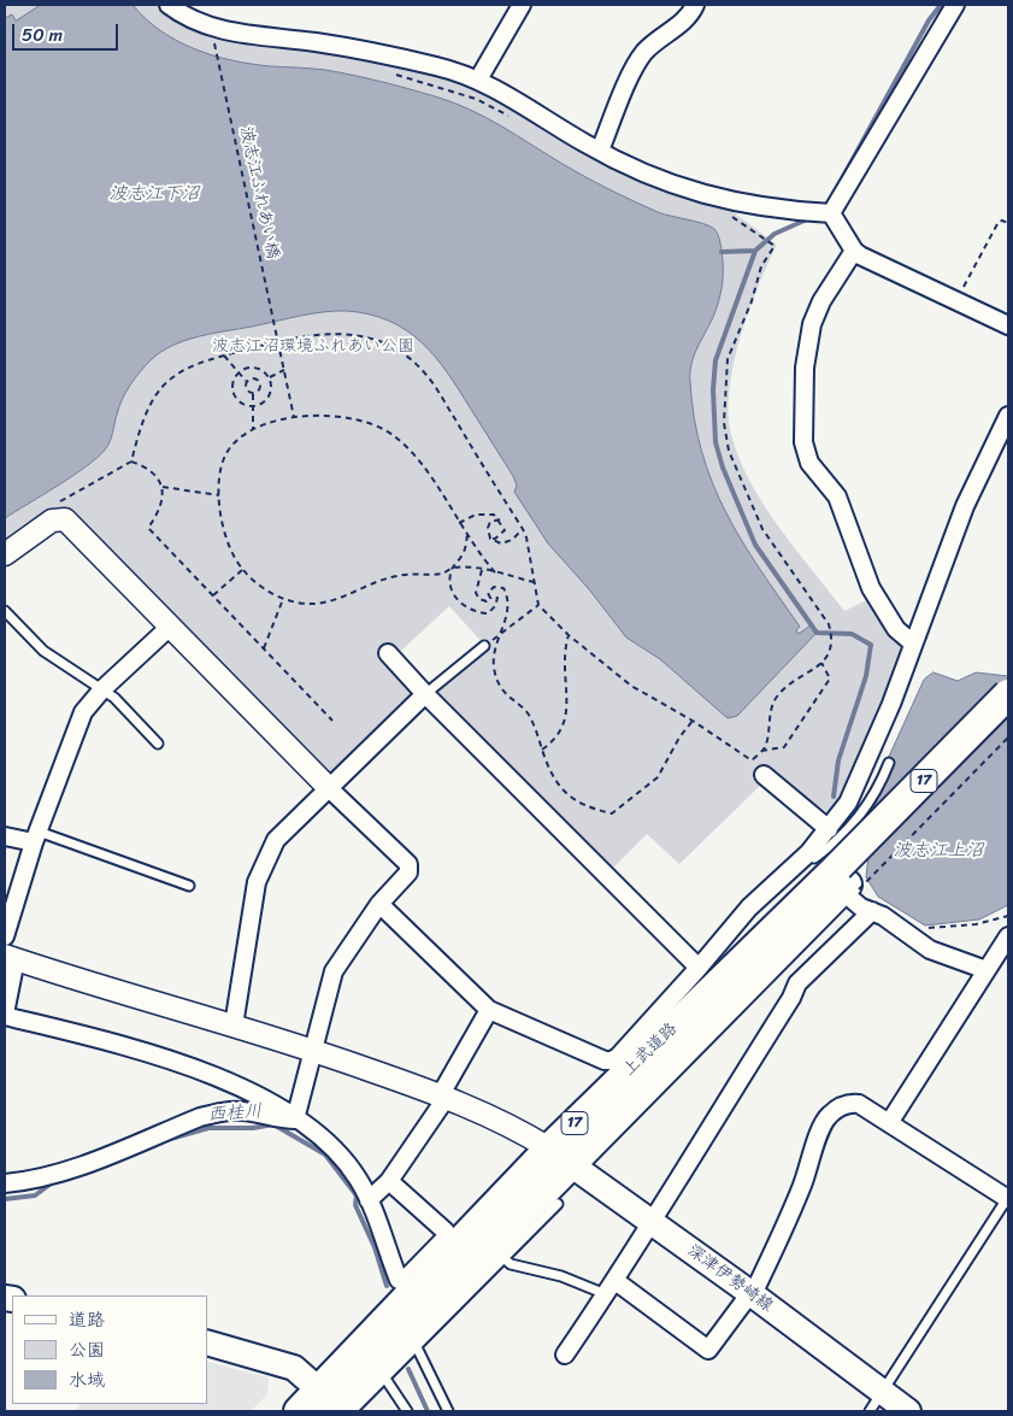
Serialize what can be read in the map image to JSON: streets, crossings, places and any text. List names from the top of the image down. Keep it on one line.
{"streets":{"highway":["17","上武道路"],"main road":["深津伊勢崎線"],"path":["波志江ふれあい橋"]},"crossings":[["上武道路","深津伊勢崎線"]],"water":["波志江下沼","波志江上沼","西桂川"],"parks":["波志江沼環境ふれあい公園"],"legend":["道路","公園","水域"],"scale_bar":"50 m"}
